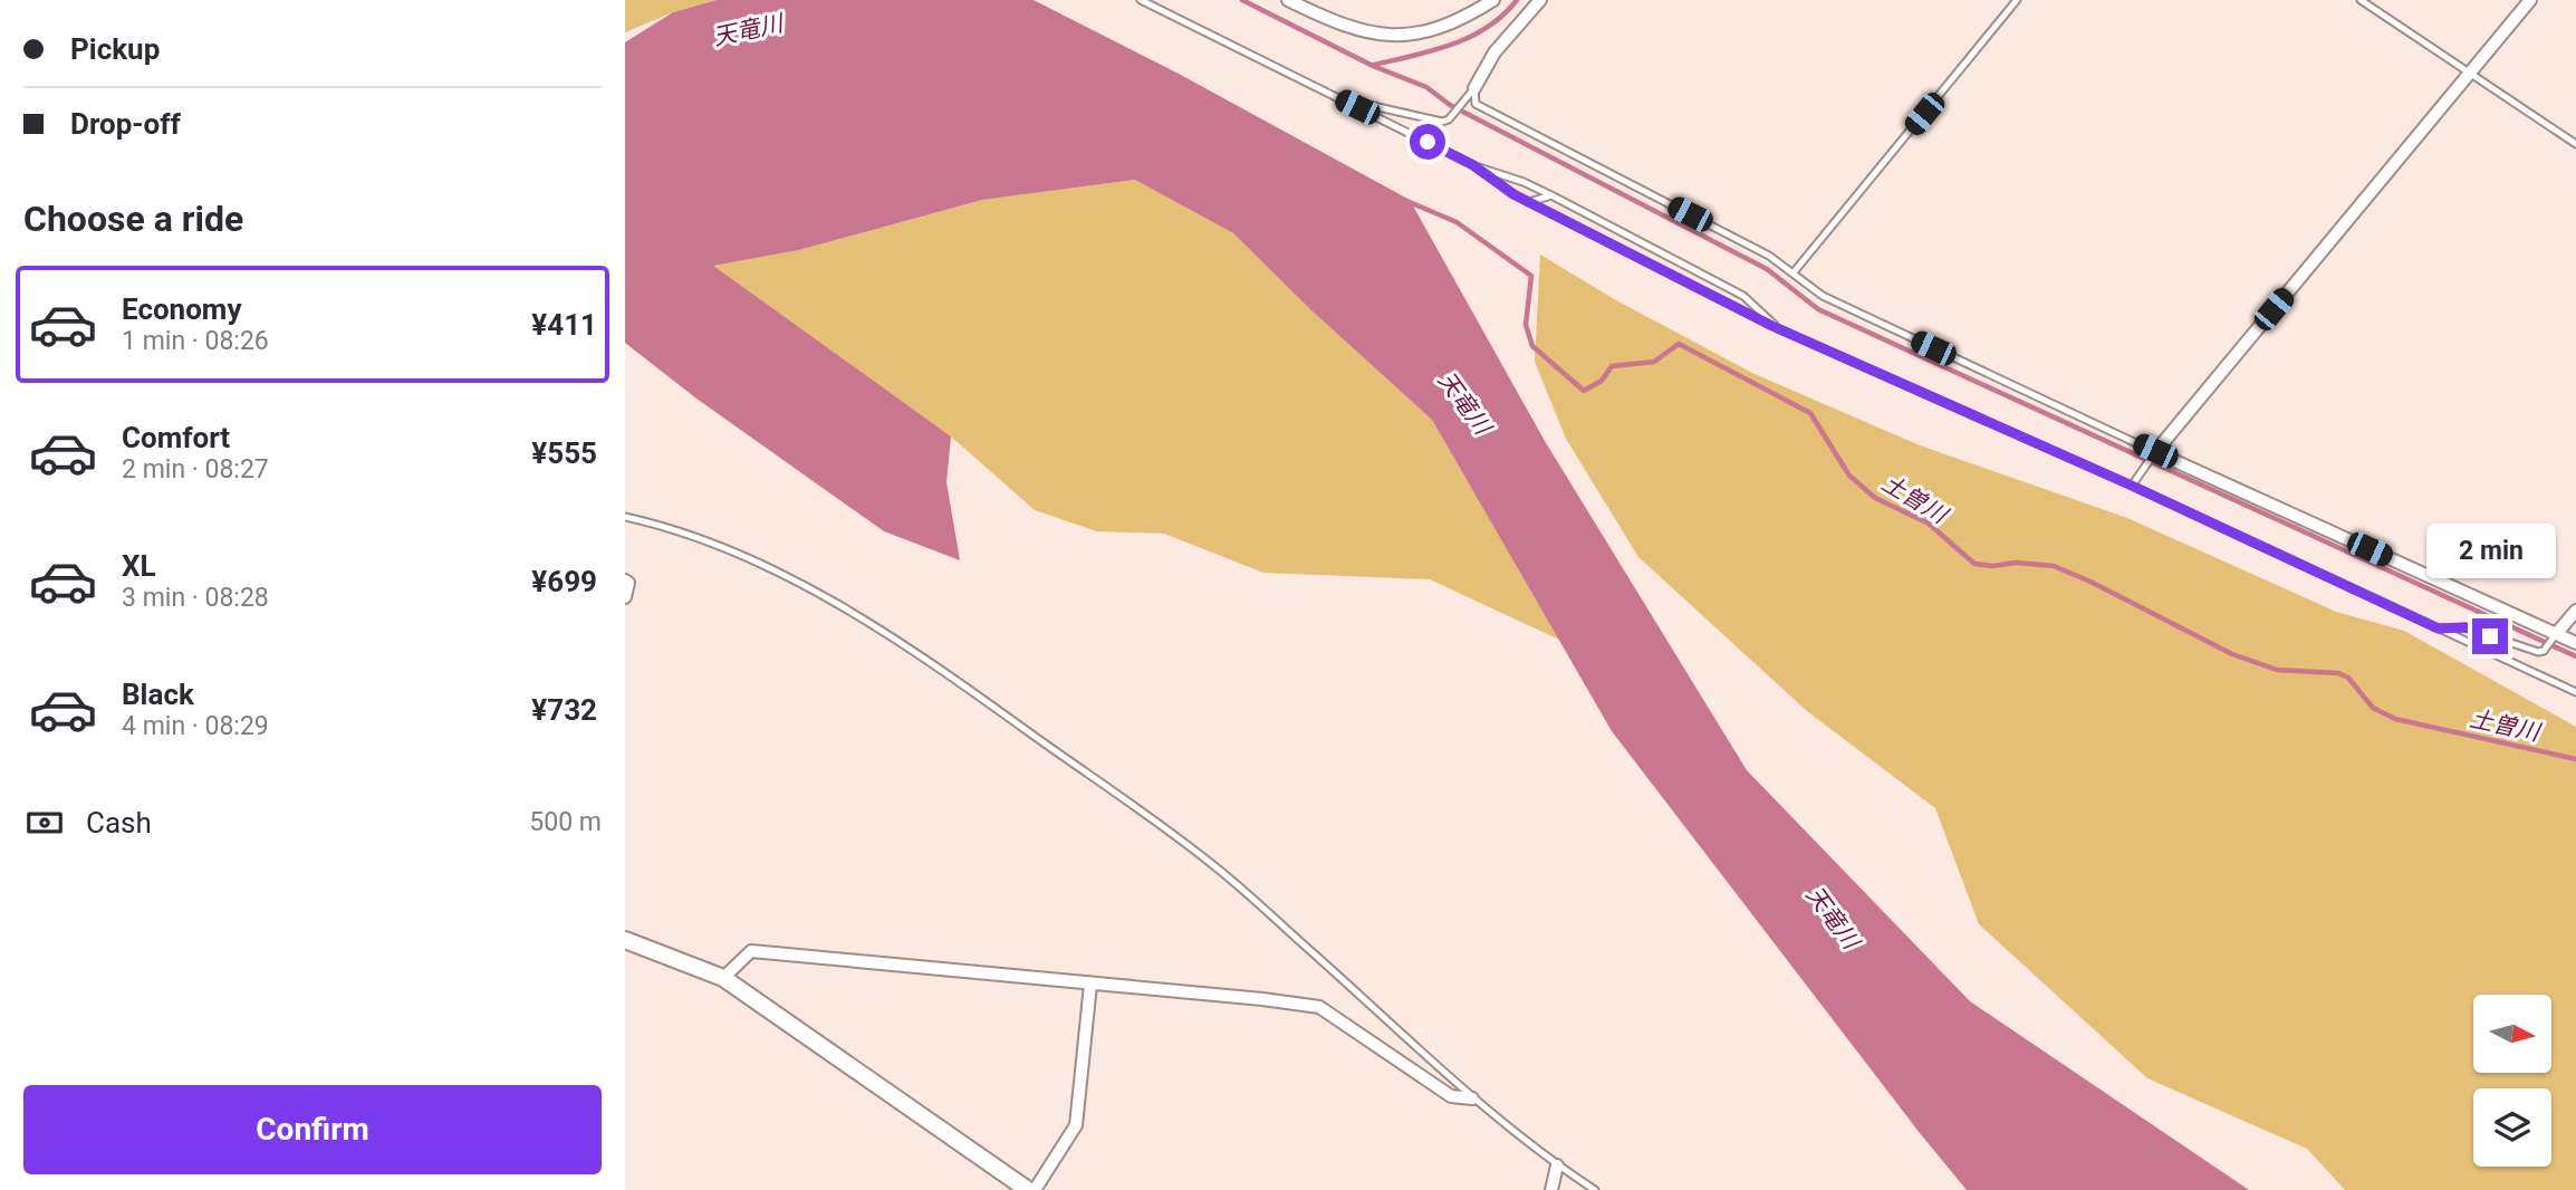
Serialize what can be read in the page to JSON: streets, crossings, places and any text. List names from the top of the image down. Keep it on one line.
{"water":["天竜川","土曽川"],"north":"right","page":{"banner":["Pickup","Drop-off"],"heading":"Choose a ride","list":[{"name":"Economy","note":"1 min · 08:26","value":"¥411"},{"name":"Comfort","note":"2 min · 08:27","value":"¥555"},{"name":"XL","note":"3 min · 08:28","value":"¥699"},{"name":"Black","note":"4 min · 08:29","value":"¥732"}],"bubble":"2 min","pay":["Cash","500 m"],"buttons":"Confirm"}}
